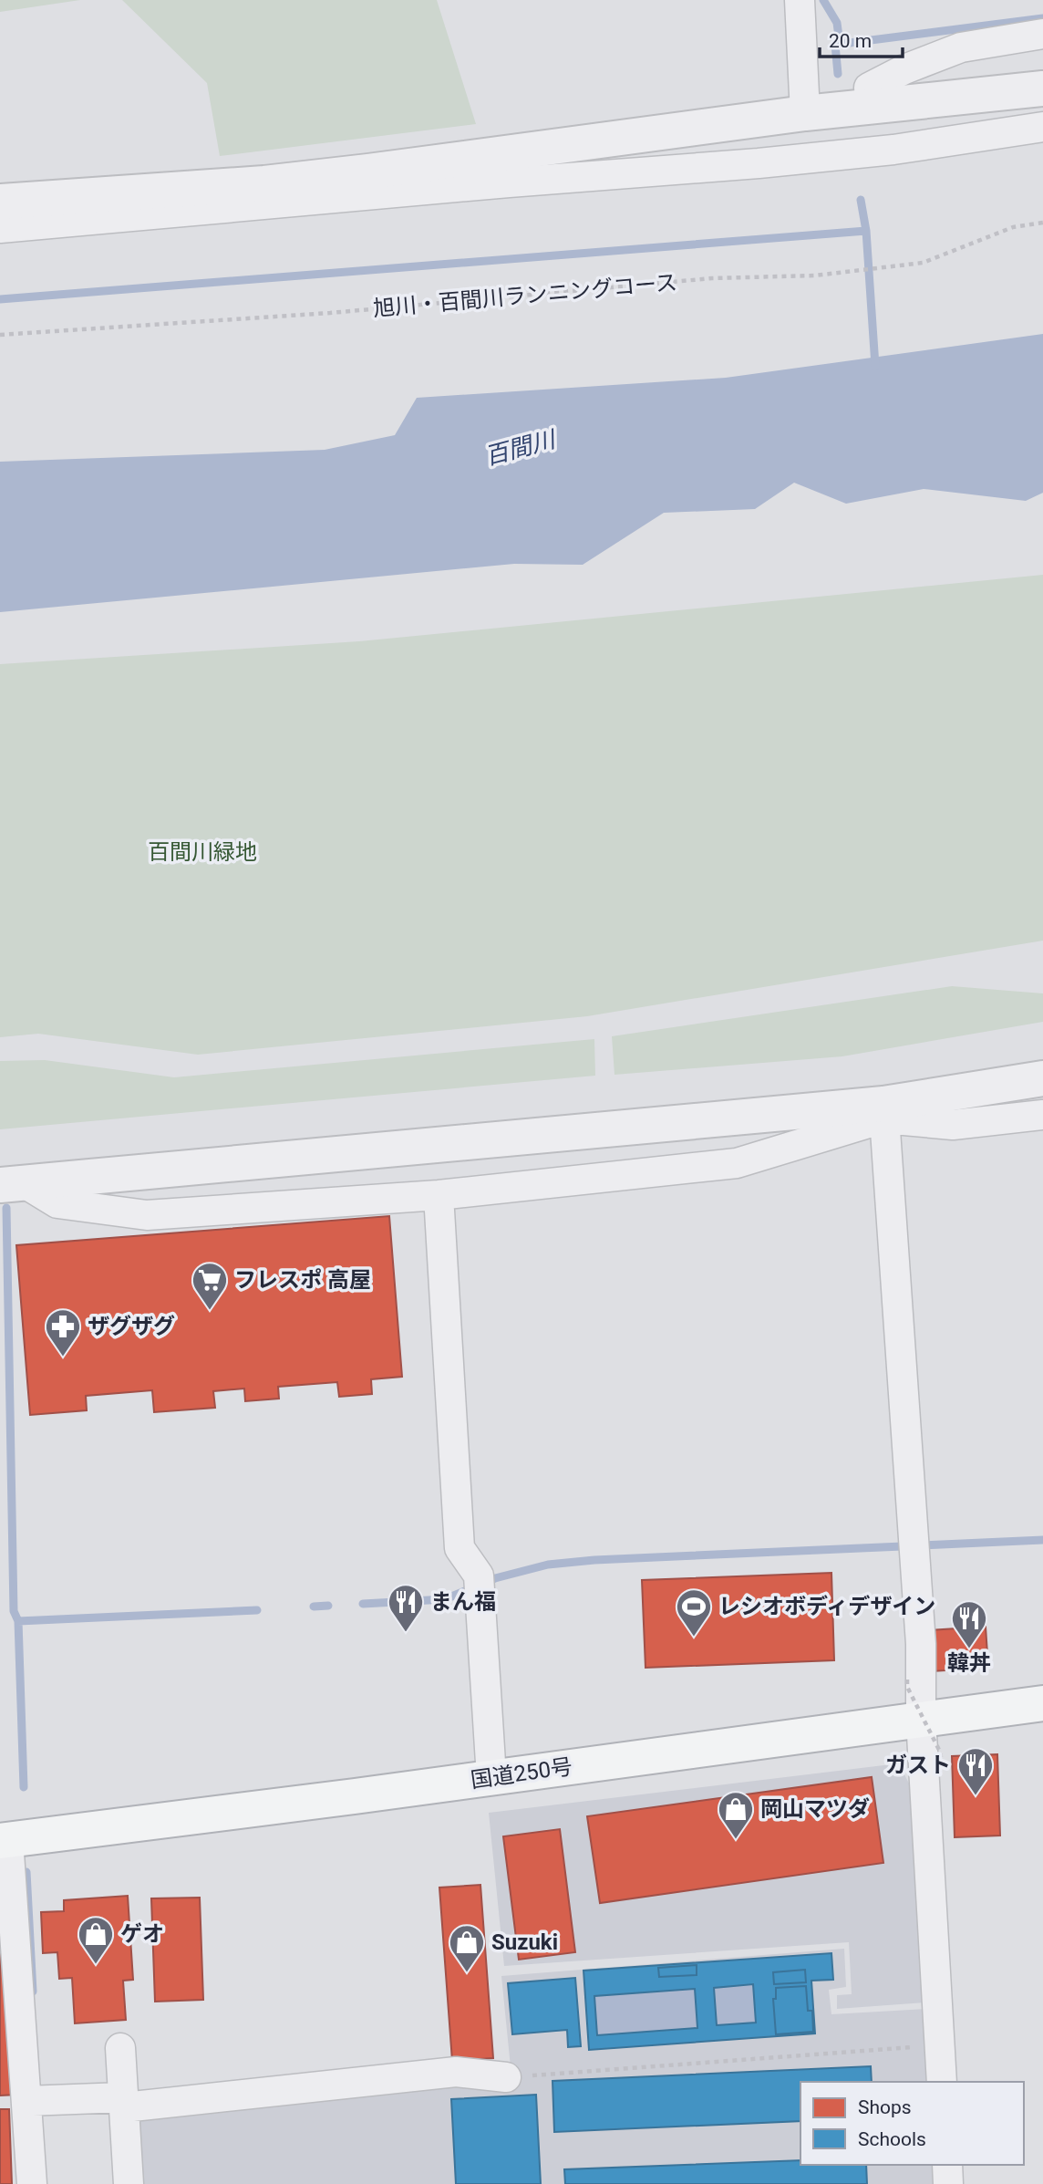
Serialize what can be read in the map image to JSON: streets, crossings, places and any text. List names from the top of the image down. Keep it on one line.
{"streets":{"highway":["国道250号"],"path":["旭川・百間川ランニングコース"]},"water":["百間川"],"parks":["百間川緑地"],"places":{"supermarket":["フレスポ 高屋"],"pharmacy":["ザグザグ"],"restaurant":["まん福","韓丼","ガスト"],"sports":["レシオボディデザイン"],"shop":["岡山マツダ","ゲオ","Suzuki"]},"legend":["Shops","Schools"],"scale_bar":"20 m"}
